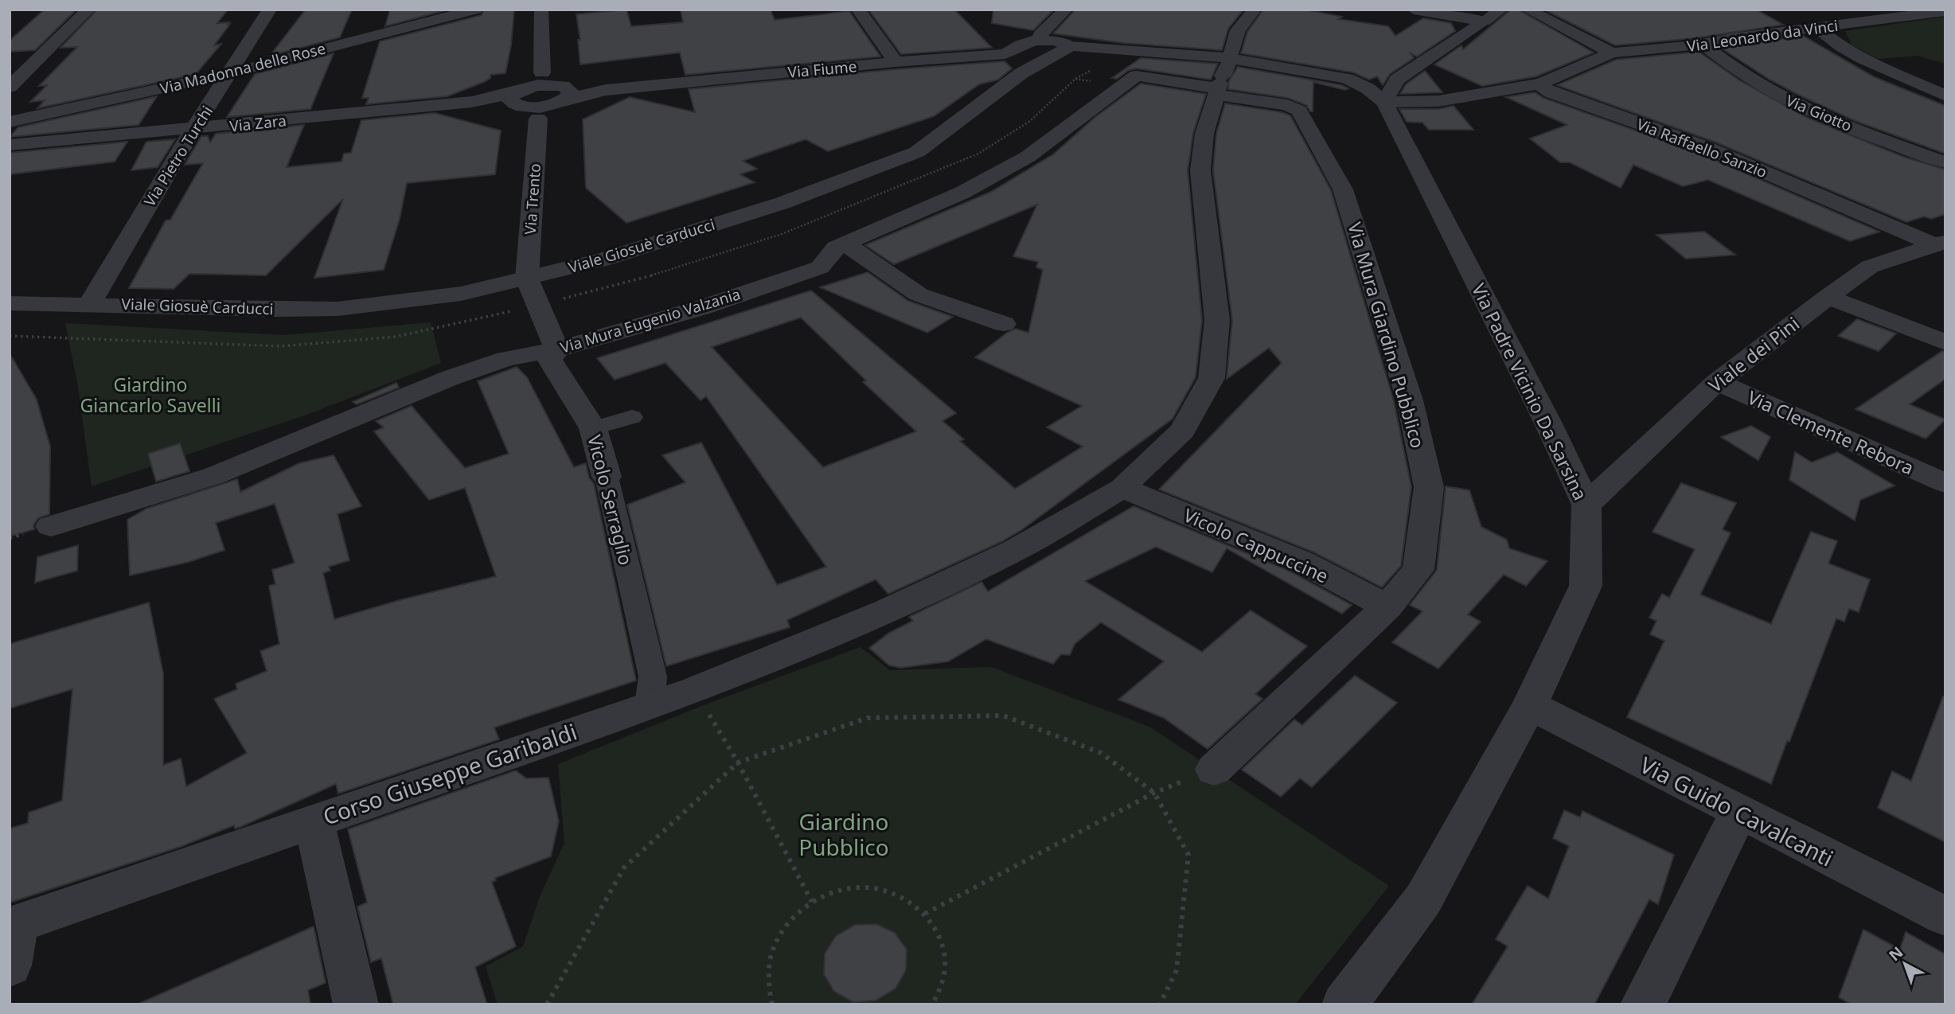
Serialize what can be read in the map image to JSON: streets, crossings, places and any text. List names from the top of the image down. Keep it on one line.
{"streets":{"street":["Via Leonardo da Vinci","Via Madonna delle Rose","Via Fiume","Via Giotto","Via Zara","Via Raffaello Sanzio","Via Pietro Turchi","Via Trento","Viale Giosuè Carducci","Via Mura Eugenio Valzania","Via Mura Giardino Pubblico","Viale dei Pini","Via Padre Vicinio Da Sarsina","Via Clemente Rebora","Vicolo Serraglio","Vicolo Cappuccine","Corso Giuseppe Garibaldi","Via Guido Cavalcanti"]},"crossings":[["Via Leonardo da Vinci","Via Giotto"],["Via Madonna delle Rose","Via Pietro Turchi"],["Via Fiume","Via Zara"],["Via Fiume","Via Trento"],["Via Fiume","Viale Giosuè Carducci"],["Via Zara","Via Pietro Turchi"],["Via Zara","Via Trento"],["Via Raffaello Sanzio","Viale dei Pini"],["Via Pietro Turchi","Viale Giosuè Carducci"],["Via Trento","Viale Giosuè Carducci"],["Via Trento","Vicolo Serraglio"],["Viale Giosuè Carducci","Vicolo Serraglio"],["Via Mura Eugenio Valzania","Via Mura Giardino Pubblico"],["Via Mura Eugenio Valzania","Vicolo Serraglio"],["Via Mura Eugenio Valzania","Corso Giuseppe Garibaldi"],["Via Mura Giardino Pubblico","Vicolo Cappuccine"],["Via Mura Giardino Pubblico","Corso Giuseppe Garibaldi"],["Viale dei Pini","Via Padre Vicinio Da Sarsina"],["Viale dei Pini","Via Clemente Rebora"],["Via Padre Vicinio Da Sarsina","Corso Giuseppe Garibaldi"],["Via Padre Vicinio Da Sarsina","Via Guido Cavalcanti"],["Vicolo Serraglio","Corso Giuseppe Garibaldi"],["Vicolo Cappuccine","Corso Giuseppe Garibaldi"]],"parks":["Giardino Giancarlo Savelli","Giardino Pubblico"],"north":"top left"}
